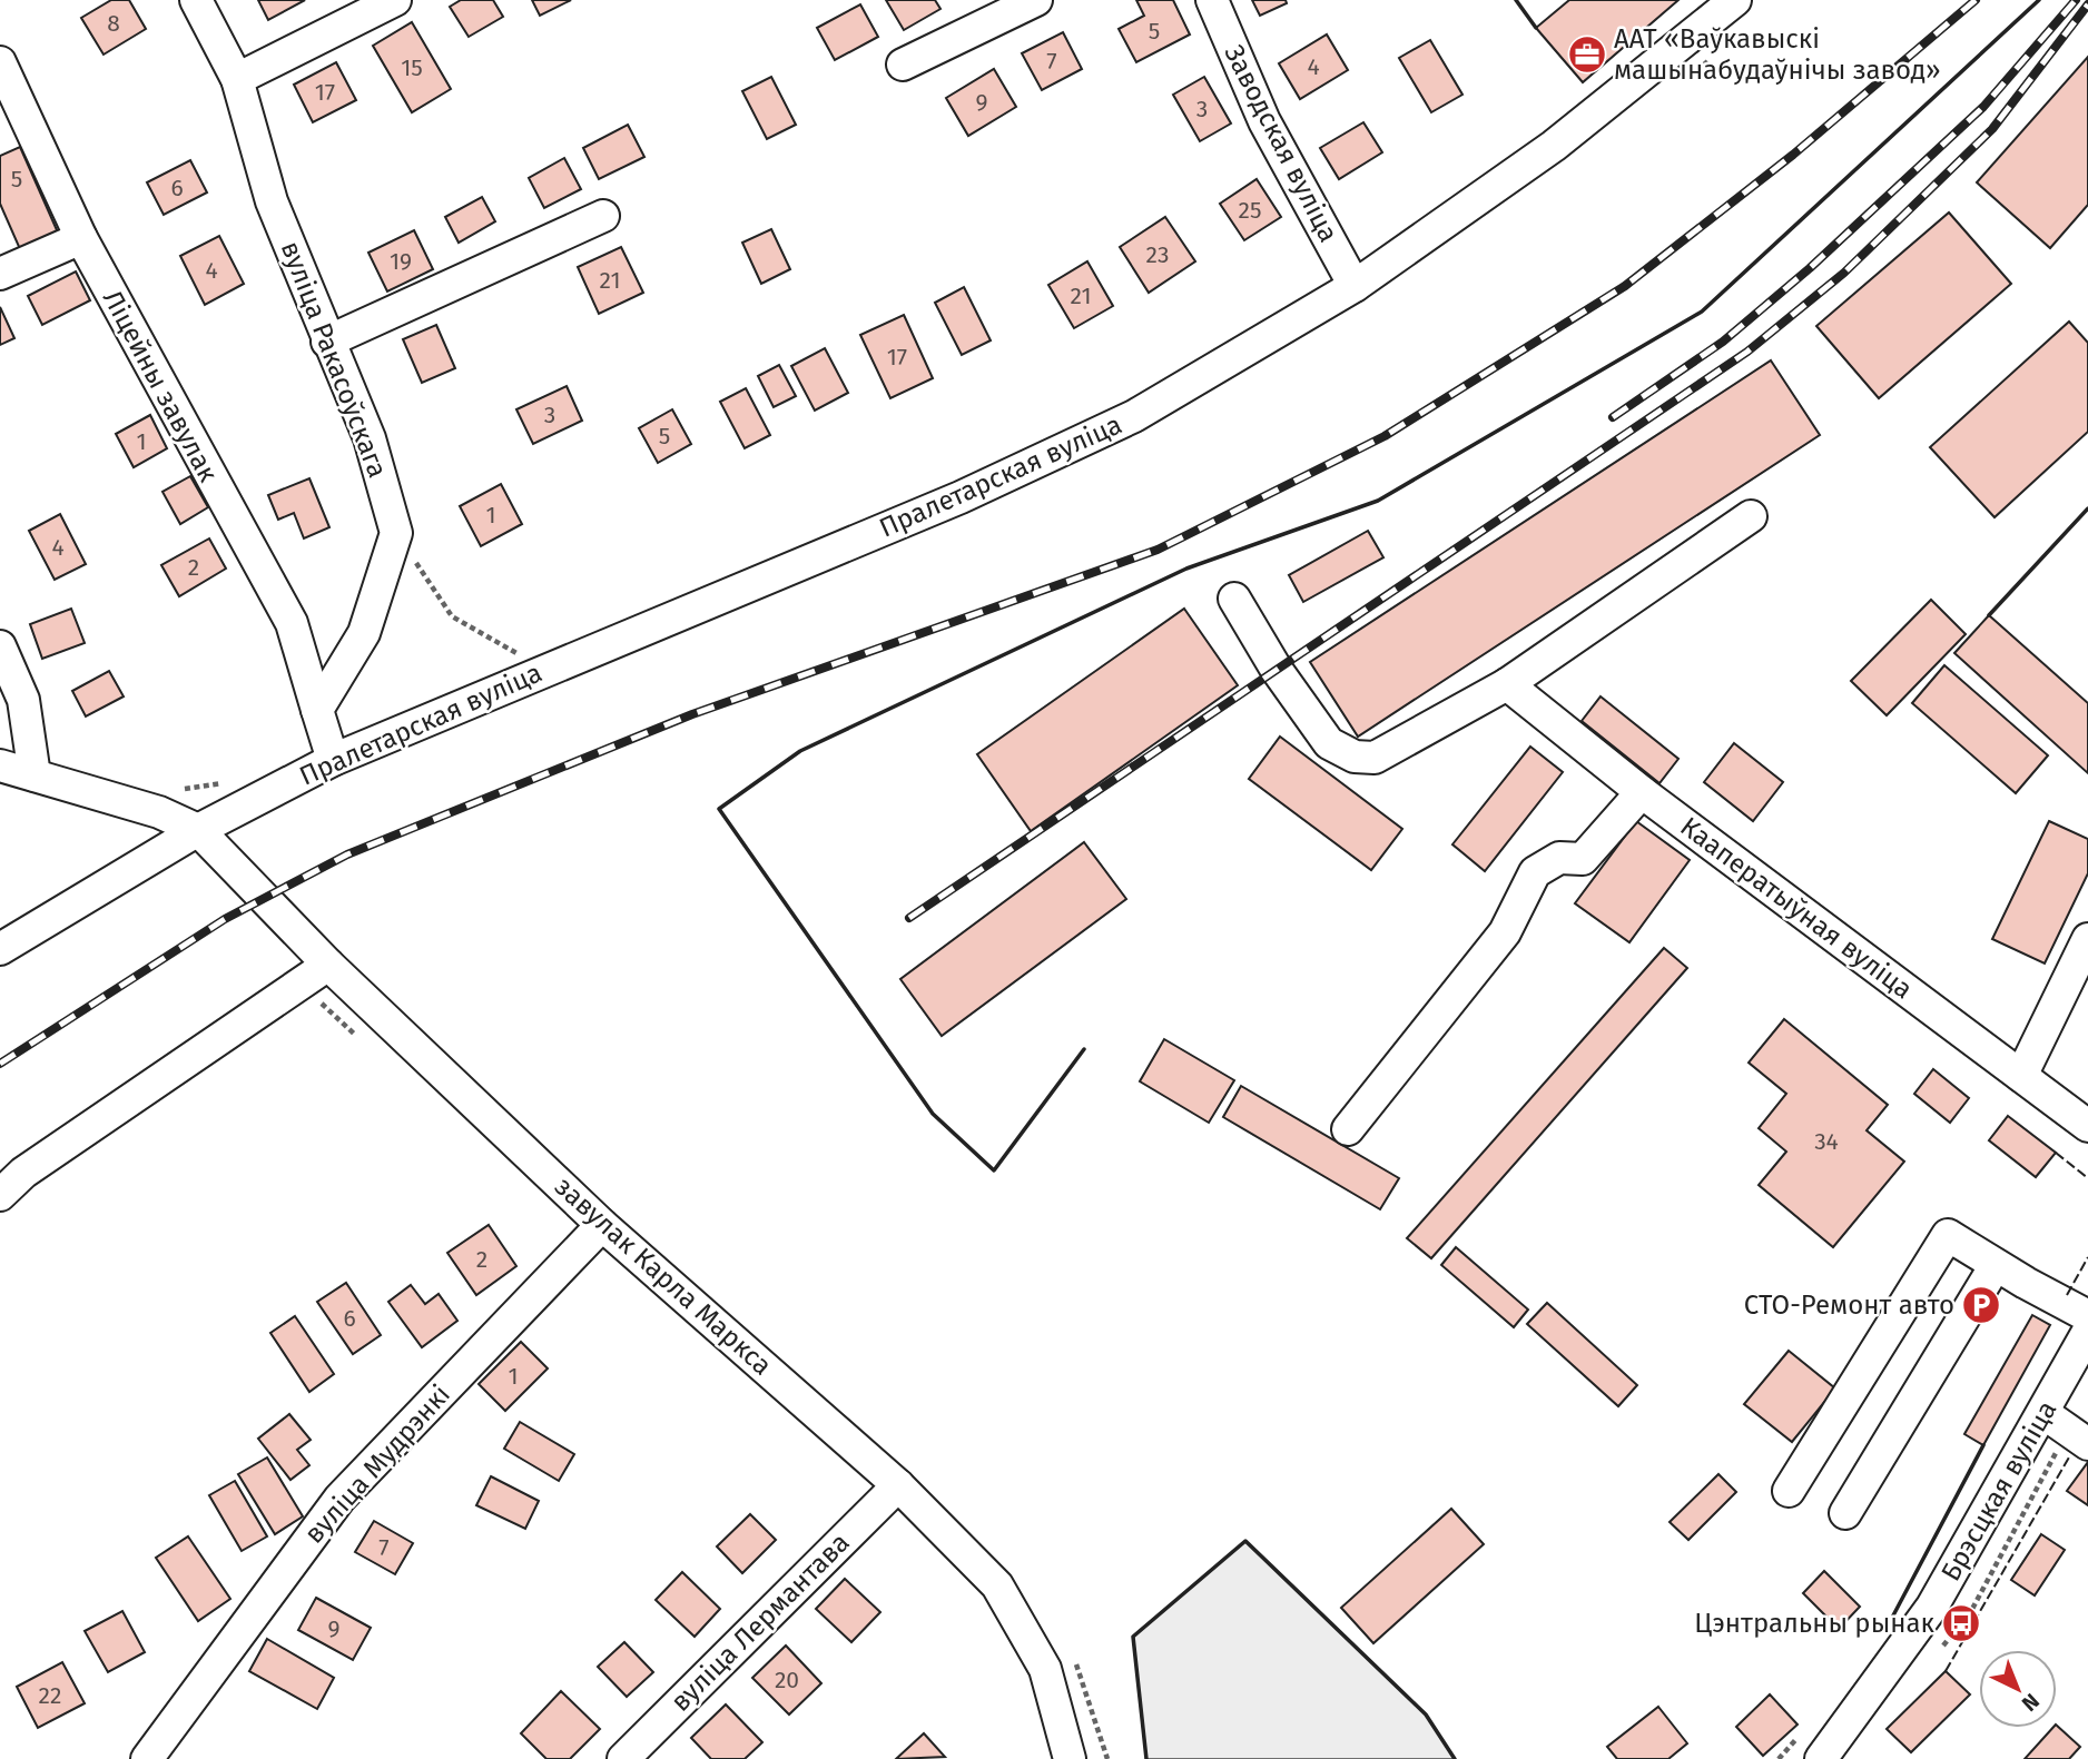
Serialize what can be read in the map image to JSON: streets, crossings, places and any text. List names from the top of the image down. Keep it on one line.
{"streets":{"street":["Заводская вуліца","вуліца Ракасоўскага","Ліцейны завулак","Пралетарская вуліца","Кааператыўная вуліца","завулак Карла Маркса","вуліца Мудрэнкі","Брэсцкая вуліца","вуліца Лермантава"]},"crossings":[["Заводская вуліца","Пралетарская вуліца"],["Пралетарская вуліца","завулак Карла Маркса"],["завулак Карла Маркса","вуліца Мудрэнкі"],["завулак Карла Маркса","вуліца Лермантава"]],"places":{"office":["ААТ «Ваўкавыскі машынабудаўнічы завод»"],"parking":["СТО-Ремонт авто"],"bus stop":["Цэнтральны рынак"]},"house_numbers":["8","5","7","4","15","17","9","3","5","6","25","23","19","4","21","21","17","3","5","1","1","4","2","34","2","6","1","7","9","20","22"],"north":"bottom right"}
